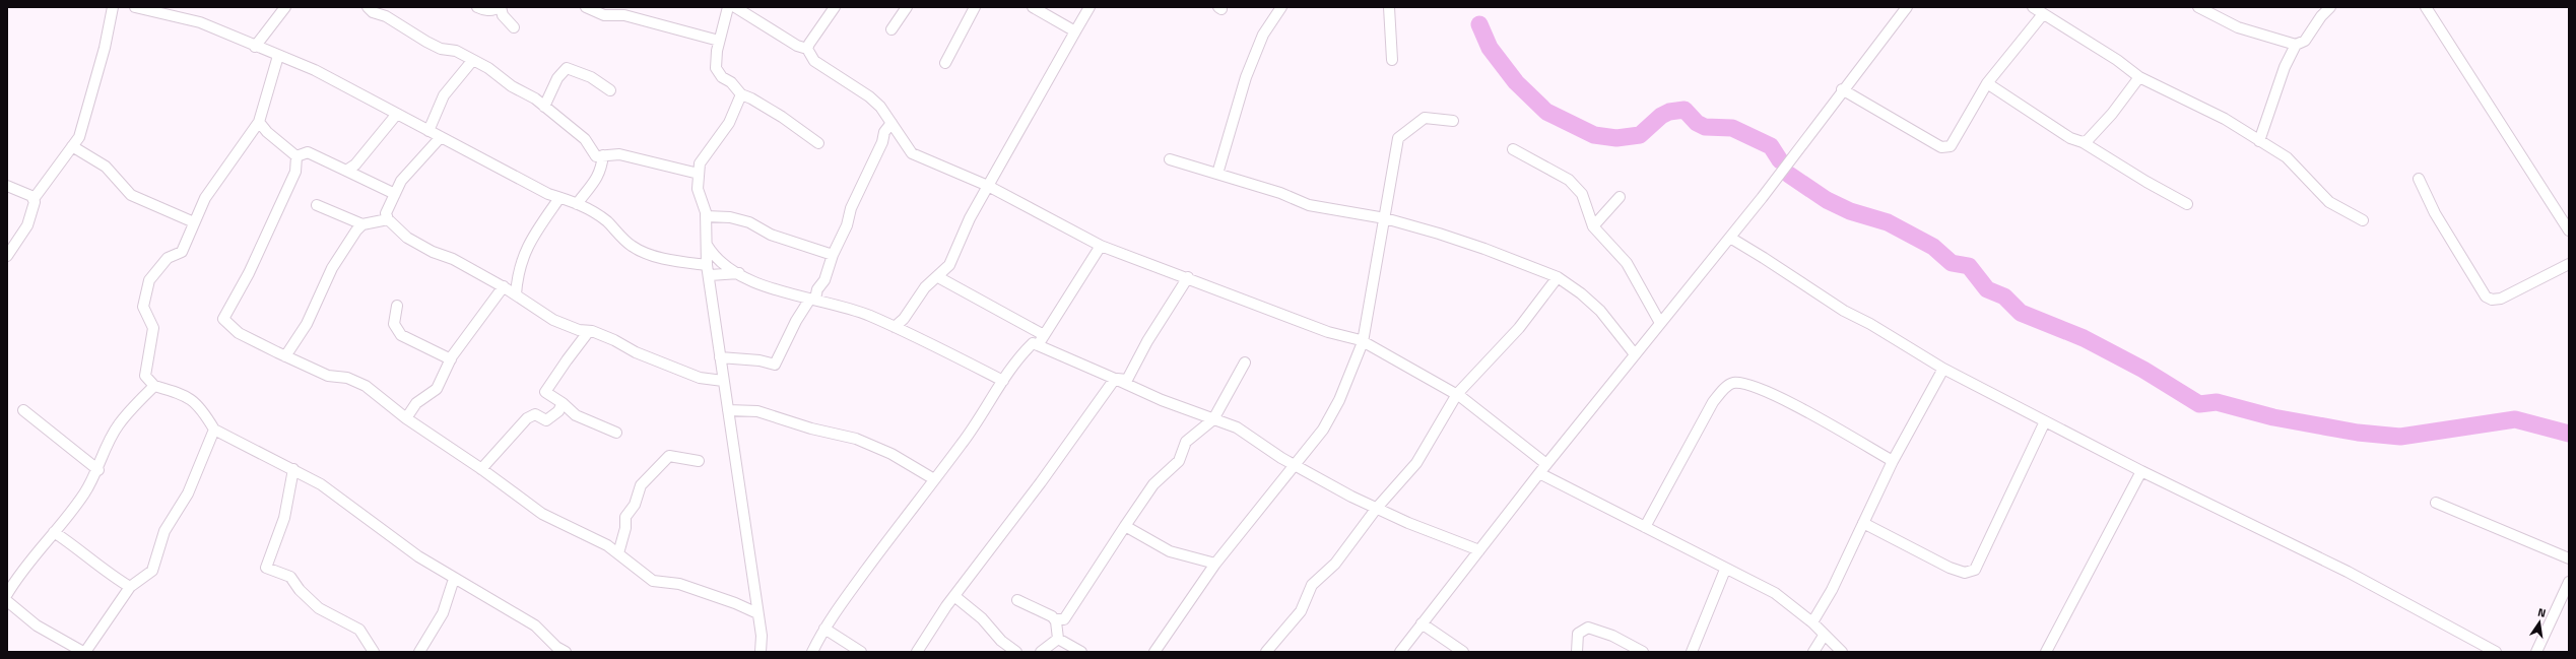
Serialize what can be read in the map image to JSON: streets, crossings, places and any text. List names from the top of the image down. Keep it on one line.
{"north":"top"}
